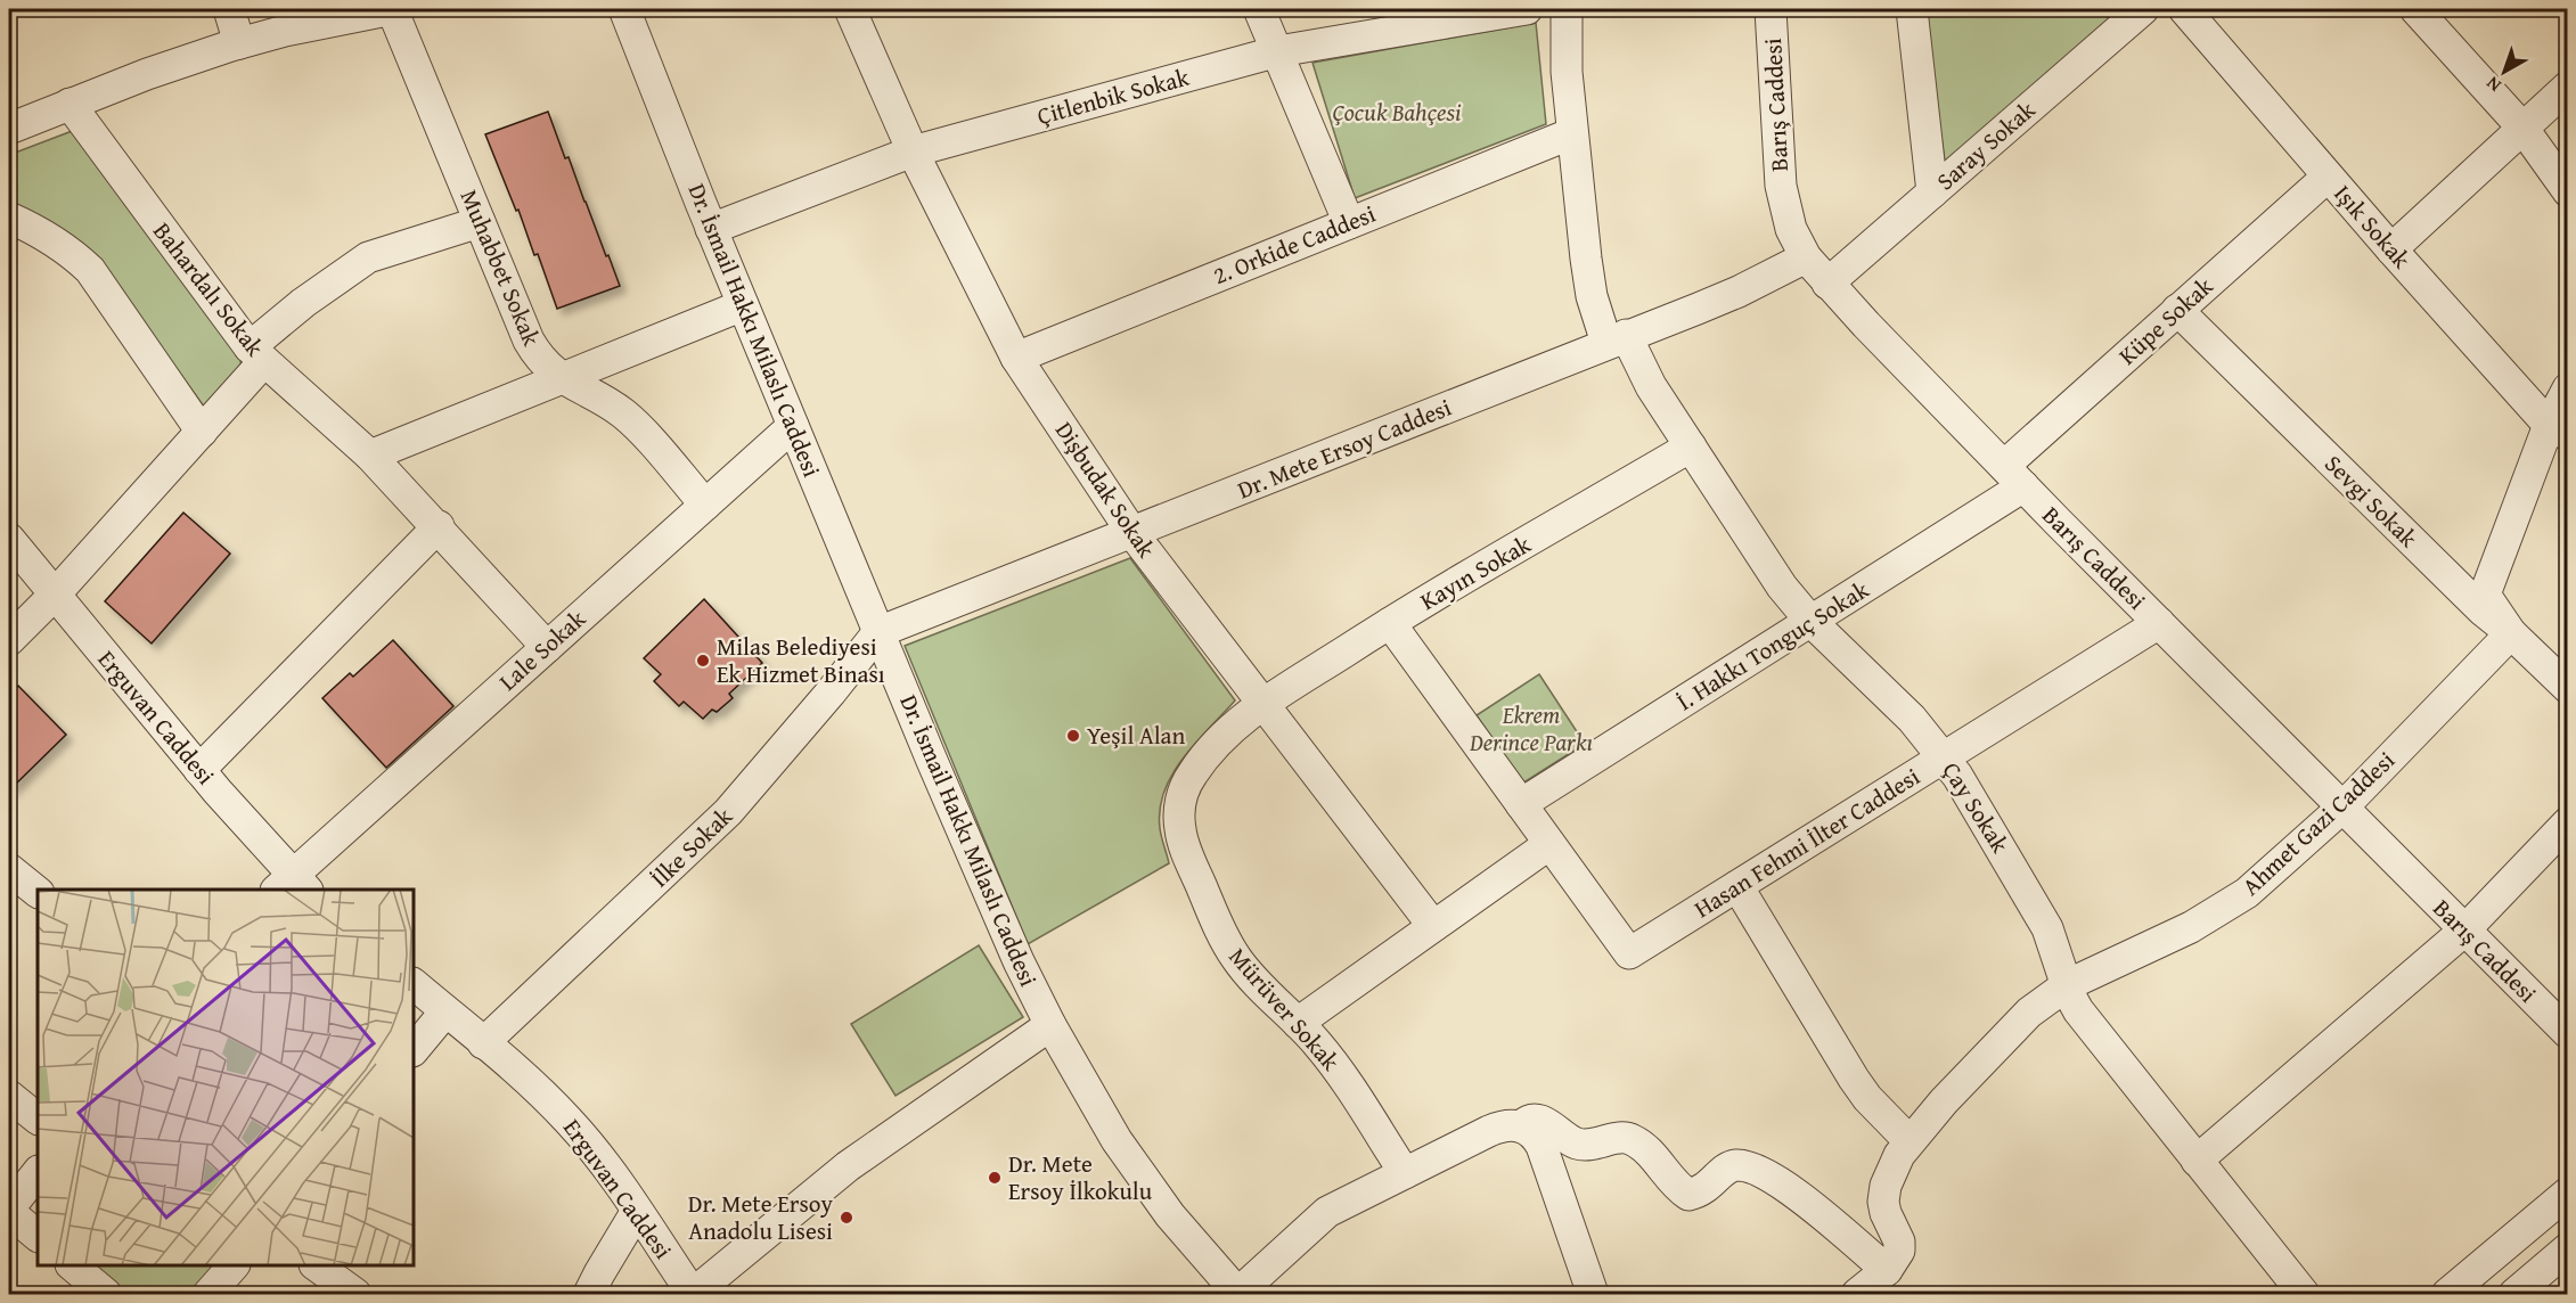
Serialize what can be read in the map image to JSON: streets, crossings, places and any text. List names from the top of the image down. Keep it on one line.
{"streets":{"street":["Çitlenbik Sokak","Barış Caddesi","Saray Sokak","Işık Sokak","2. Orkide Caddesi","Muhabbet Sokak","Bahardalı Sokak","Küpe Sokak","Dr. İsmail Hakkı Milaslı Caddesi","Dr. Mete Ersoy Caddesi","Dişbudak Sokak","Sevgi Sokak","Kayın Sokak","İ. Hakkı Tonguç Sokak","Lale Sokak","Erguvan Caddesi","Çay Sokak","Ahmet Gazi Caddesi","Hasan Fehmi İlter Caddesi","İlke Sokak","Mürüver Sokak"]},"crossings":[["Çitlenbik Sokak","Dr. İsmail Hakkı Milaslı Caddesi"],["Çitlenbik Sokak","Dişbudak Sokak"],["Barış Caddesi","Saray Sokak"],["Barış Caddesi","Küpe Sokak"],["Barış Caddesi","Dr. Mete Ersoy Caddesi"],["Barış Caddesi","İ. Hakkı Tonguç Sokak"],["Barış Caddesi","Ahmet Gazi Caddesi"],["Barış Caddesi","Hasan Fehmi İlter Caddesi"],["Işık Sokak","Küpe Sokak"],["2. Orkide Caddesi","Dişbudak Sokak"],["2. Orkide Caddesi","Çay Sokak"],["Muhabbet Sokak","Lale Sokak"],["Bahardalı Sokak","Lale Sokak"],["Küpe Sokak","Sevgi Sokak"],["Küpe Sokak","İ. Hakkı Tonguç Sokak"],["Dr. İsmail Hakkı Milaslı Caddesi","Dr. Mete Ersoy Caddesi"],["Dr. İsmail Hakkı Milaslı Caddesi","Lale Sokak"],["Dr. İsmail Hakkı Milaslı Caddesi","İlke Sokak"],["Dr. Mete Ersoy Caddesi","Dişbudak Sokak"],["Dr. Mete Ersoy Caddesi","Çay Sokak"],["Dr. Mete Ersoy Caddesi","İlke Sokak"],["Dişbudak Sokak","Kayın Sokak"],["Dişbudak Sokak","Mürüver Sokak"],["Sevgi Sokak","Ahmet Gazi Caddesi"],["Kayın Sokak","Çay Sokak"],["Kayın Sokak","Mürüver Sokak"],["İ. Hakkı Tonguç Sokak","Çay Sokak"],["Lale Sokak","Erguvan Caddesi"],["Erguvan Caddesi","İlke Sokak"],["Çay Sokak","Ahmet Gazi Caddesi"],["Çay Sokak","Hasan Fehmi İlter Caddesi"]],"parks":["Çocuk Bahçesi","Ekrem Derince Parkı"],"places":["Milas Belediyesi Ek Hizmet Binası","Yeşil Alan","Dr. Mete Ersoy İlkokulu","Dr. Mete Ersoy Anadolu Lisesi"],"north":"bottom left"}
